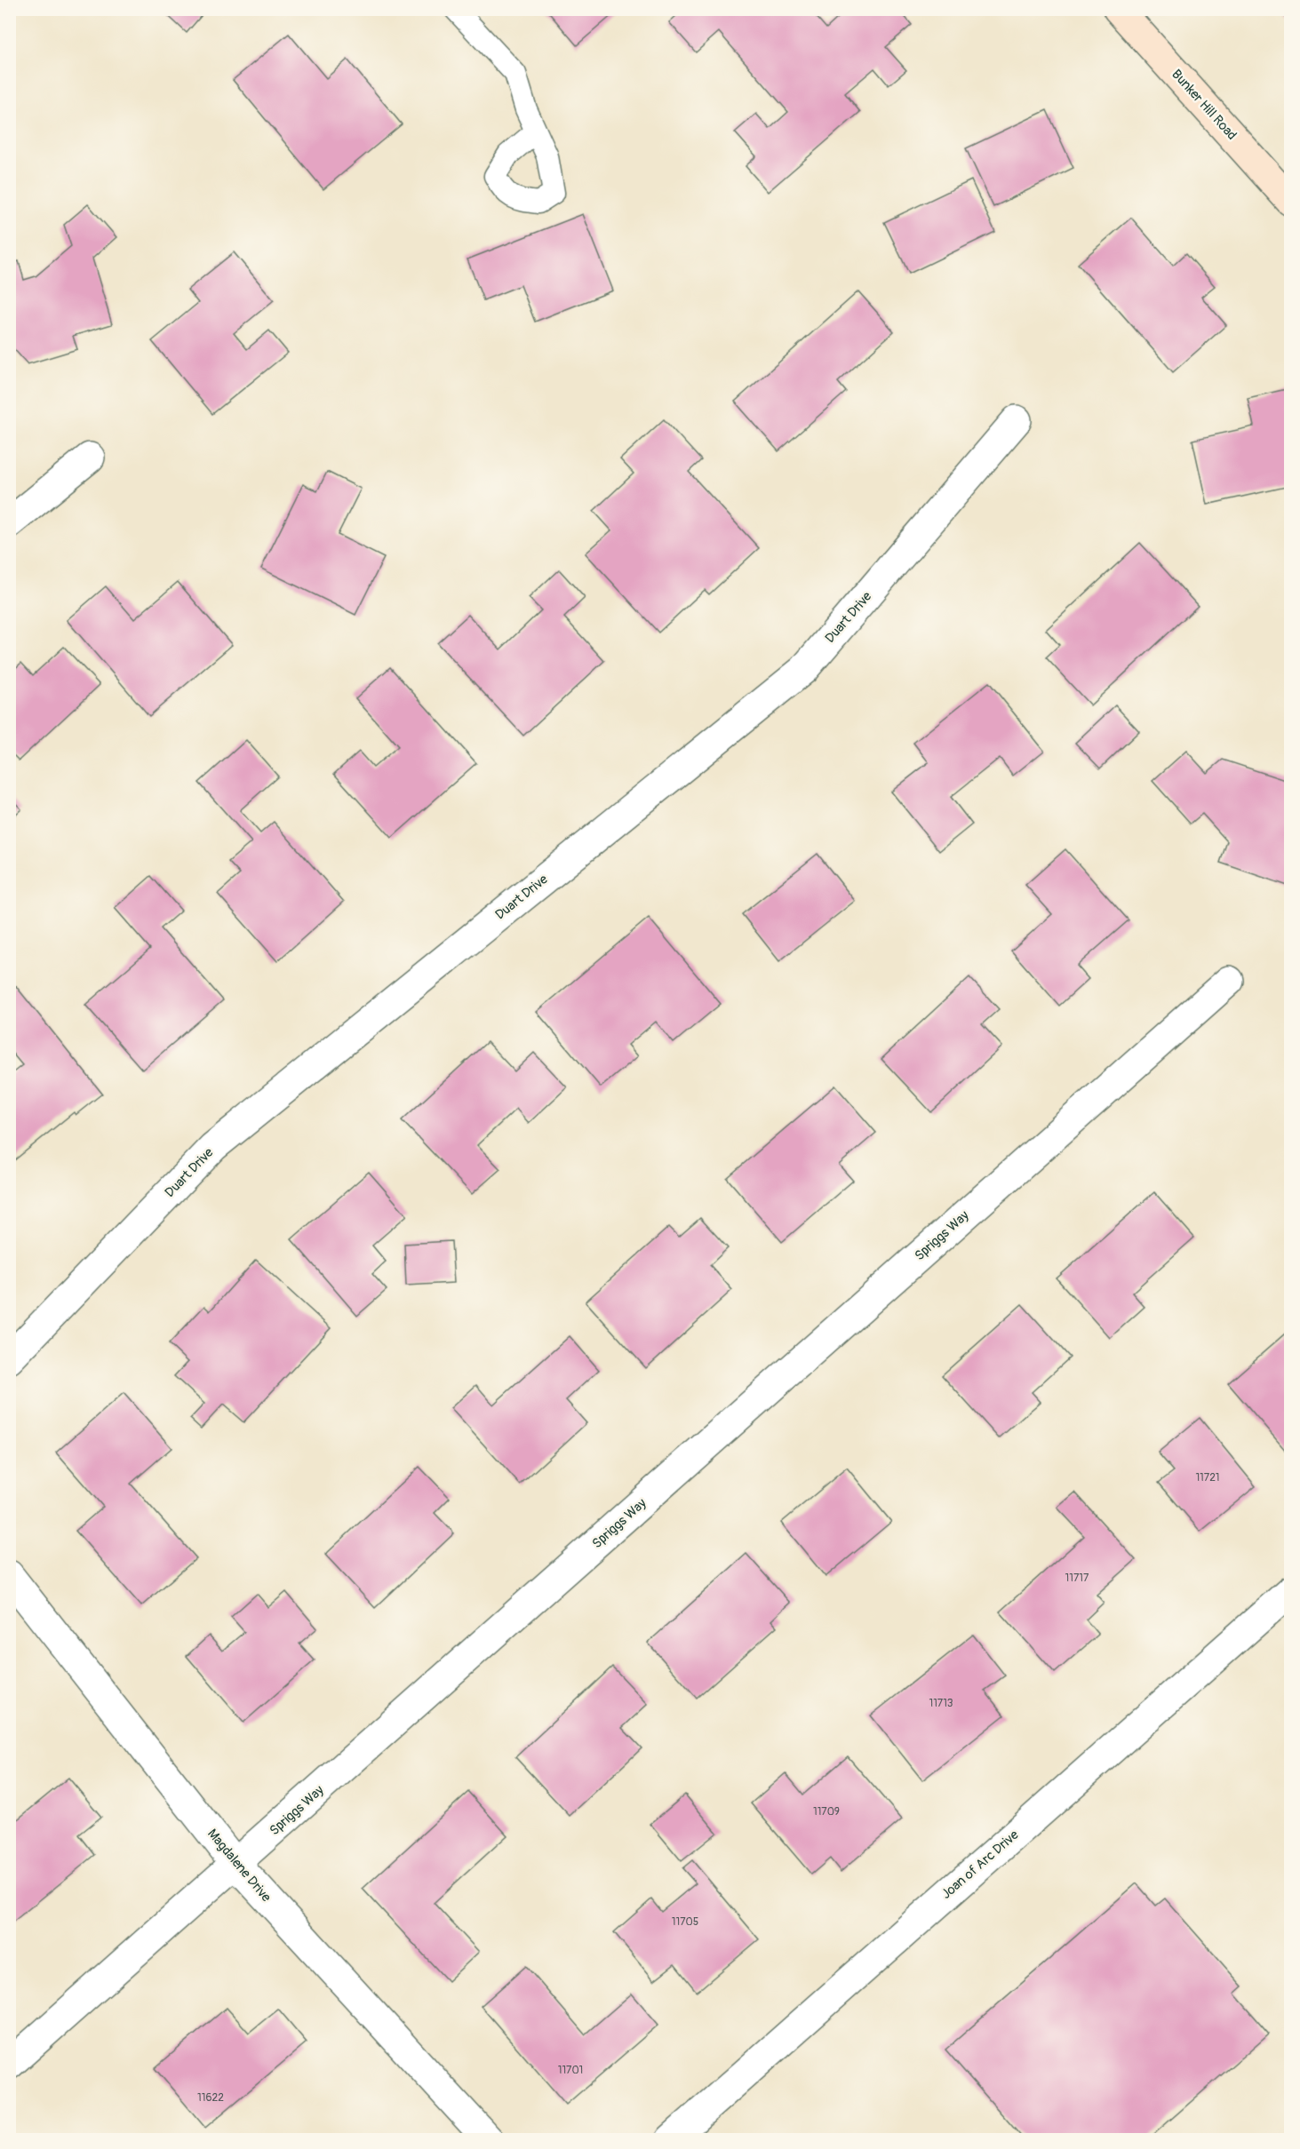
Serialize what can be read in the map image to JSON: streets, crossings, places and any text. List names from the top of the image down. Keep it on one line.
{"streets":{"street":["Bunker Hill Road","Duart Drive","Spriggs Way","Joan of Arc Drive","Magdalene Drive"]},"crossings":[["Spriggs Way","Magdalene Drive"]],"house_numbers":["11721","11717","11713","11709","11705","11701","11622"]}
